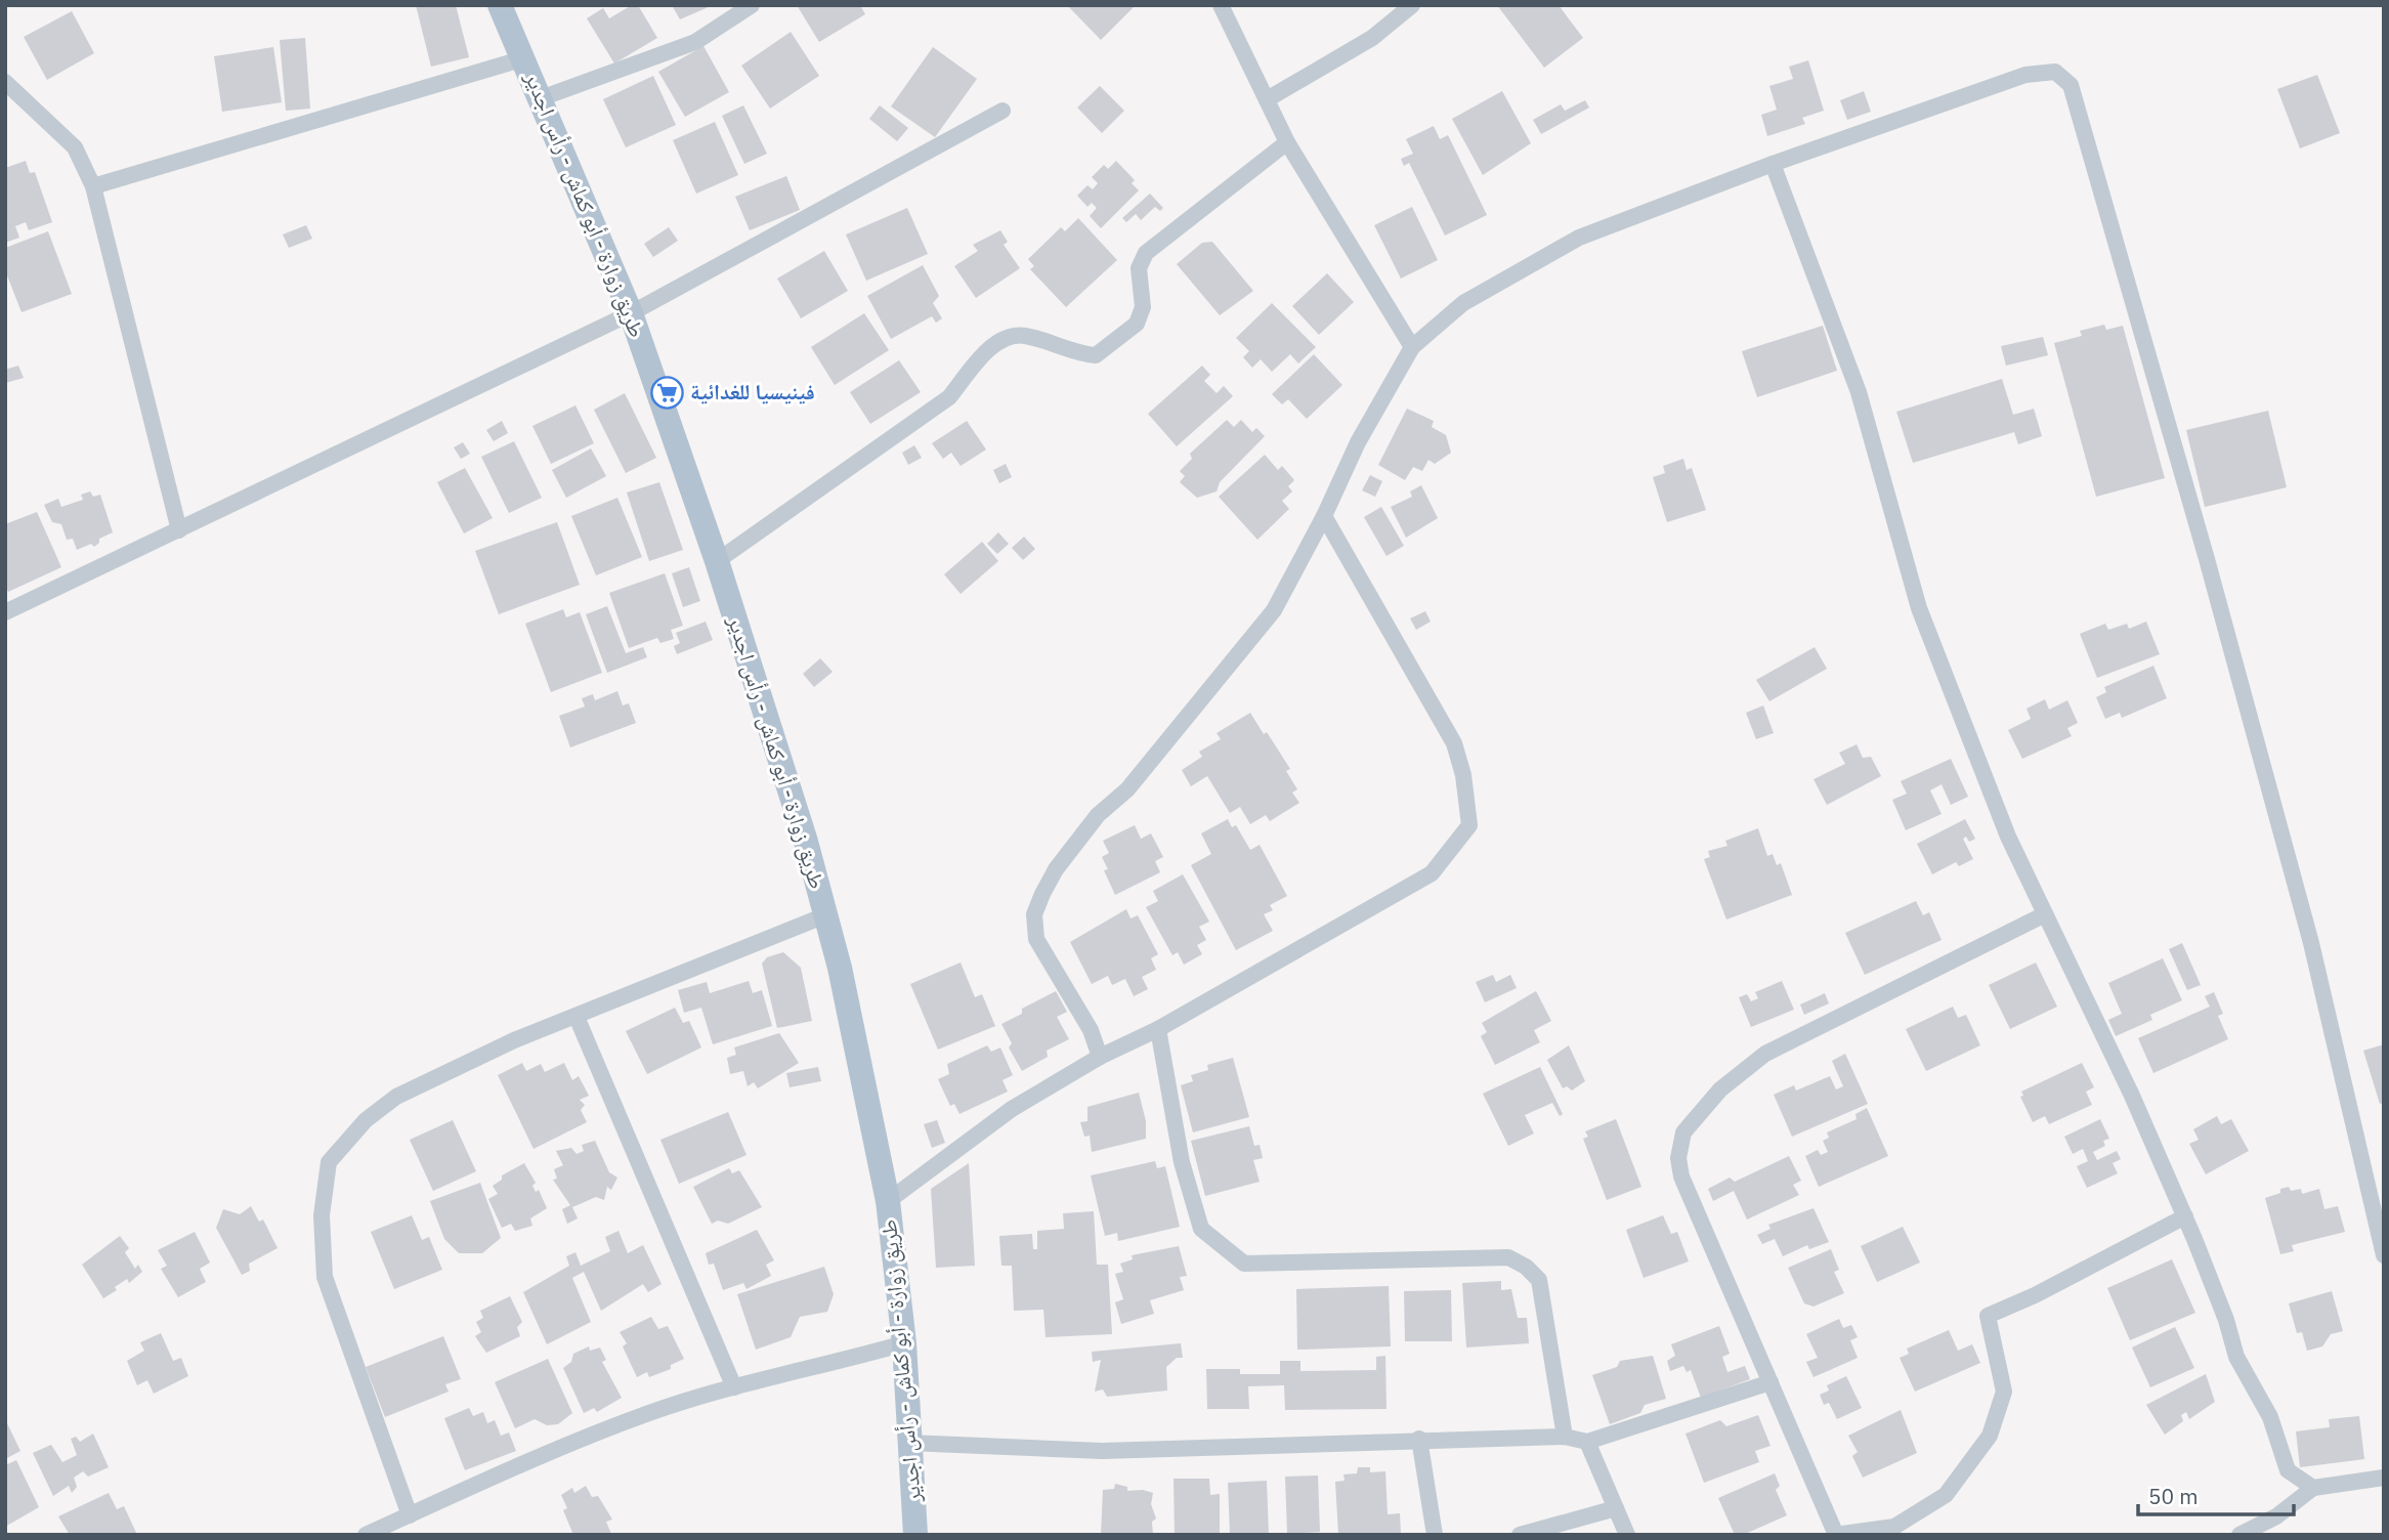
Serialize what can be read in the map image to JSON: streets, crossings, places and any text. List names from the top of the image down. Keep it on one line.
{"streets":{"main road":["طريق زوارة - أبو كماش - رأس اجدير"]},"places":{"supermarket":["فينيسيا للغدائية"]},"scale_bar":"50 m"}
